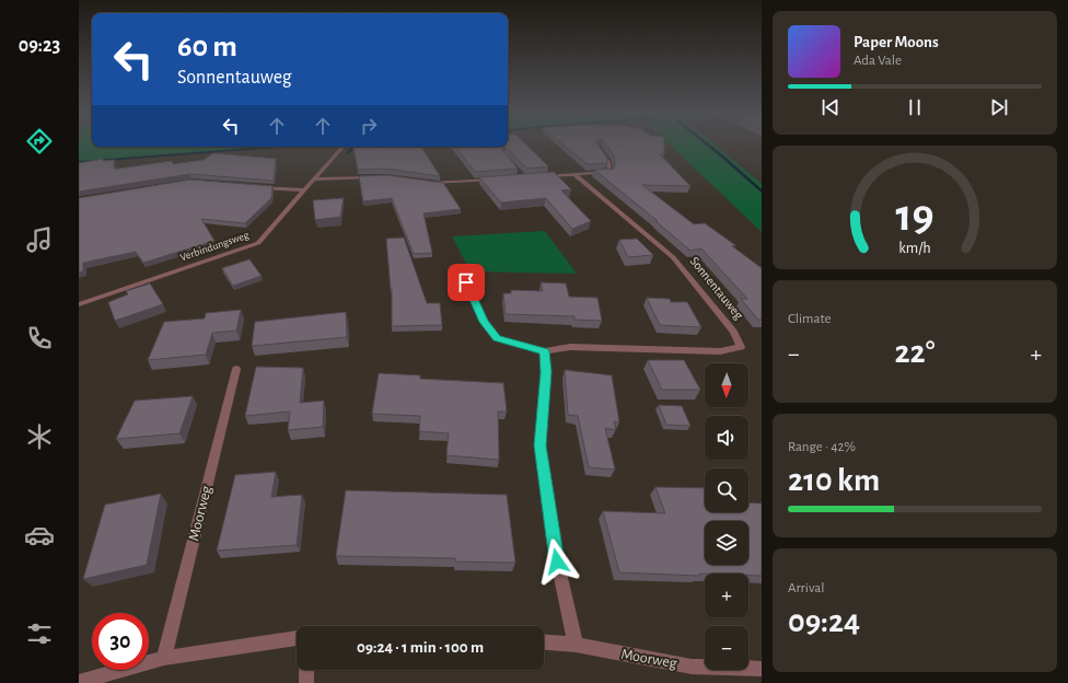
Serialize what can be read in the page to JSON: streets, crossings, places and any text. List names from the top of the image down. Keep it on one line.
{"streets":{"street":["Verbindungsweg","Sonnentauweg","Moorweg"]},"north":"bottom","page":{"tabs":"09:23","turn":["60 m","Sonnentauweg"],"song":["Paper Moons","Ada Vale"],"tile":["Climate",["Range · 42%","210 km"],["Arrival","09:24"]],"heat":["−","22°","+"],"map_buttons":["+","−"],"limit":"30","trip":"09:24 · 1 min · 100 m","gauge":["19","km/h"]}}
